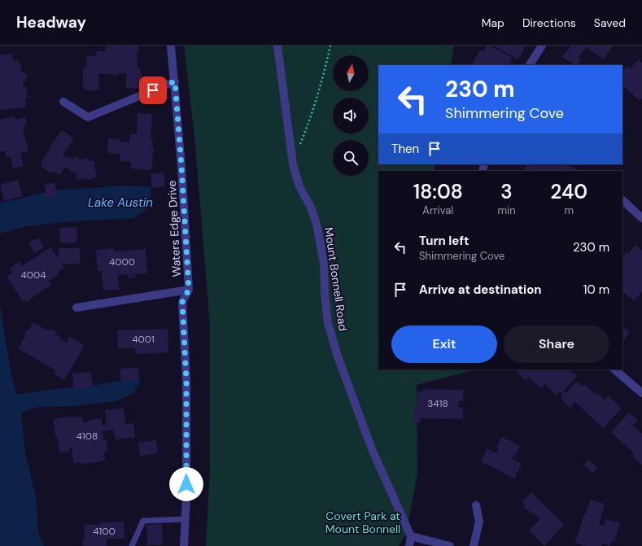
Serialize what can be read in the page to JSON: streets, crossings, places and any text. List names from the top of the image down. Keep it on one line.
{"streets":{"street":["Waters Edge Drive","Mount Bonnell Road"]},"water":["Lake Austin"],"parks":["Covert Park at Mount Bonnell"],"house_numbers":["4000","4004","4001","3418","4108","4100"],"north":"top","page":{"header":"Headway","nav":["Map","Directions","Saved"],"turn":["230 m","Shimmering Cove"],"then":"Then","eta":["18:08","Arrival","3","min","240","m"],"list":[{"name":"Turn left","note":"Shimmering Cove","value":"230 m"},{"name":"Arrive at destination","value":"10 m"}],"buttons":["Exit","Share"]}}
